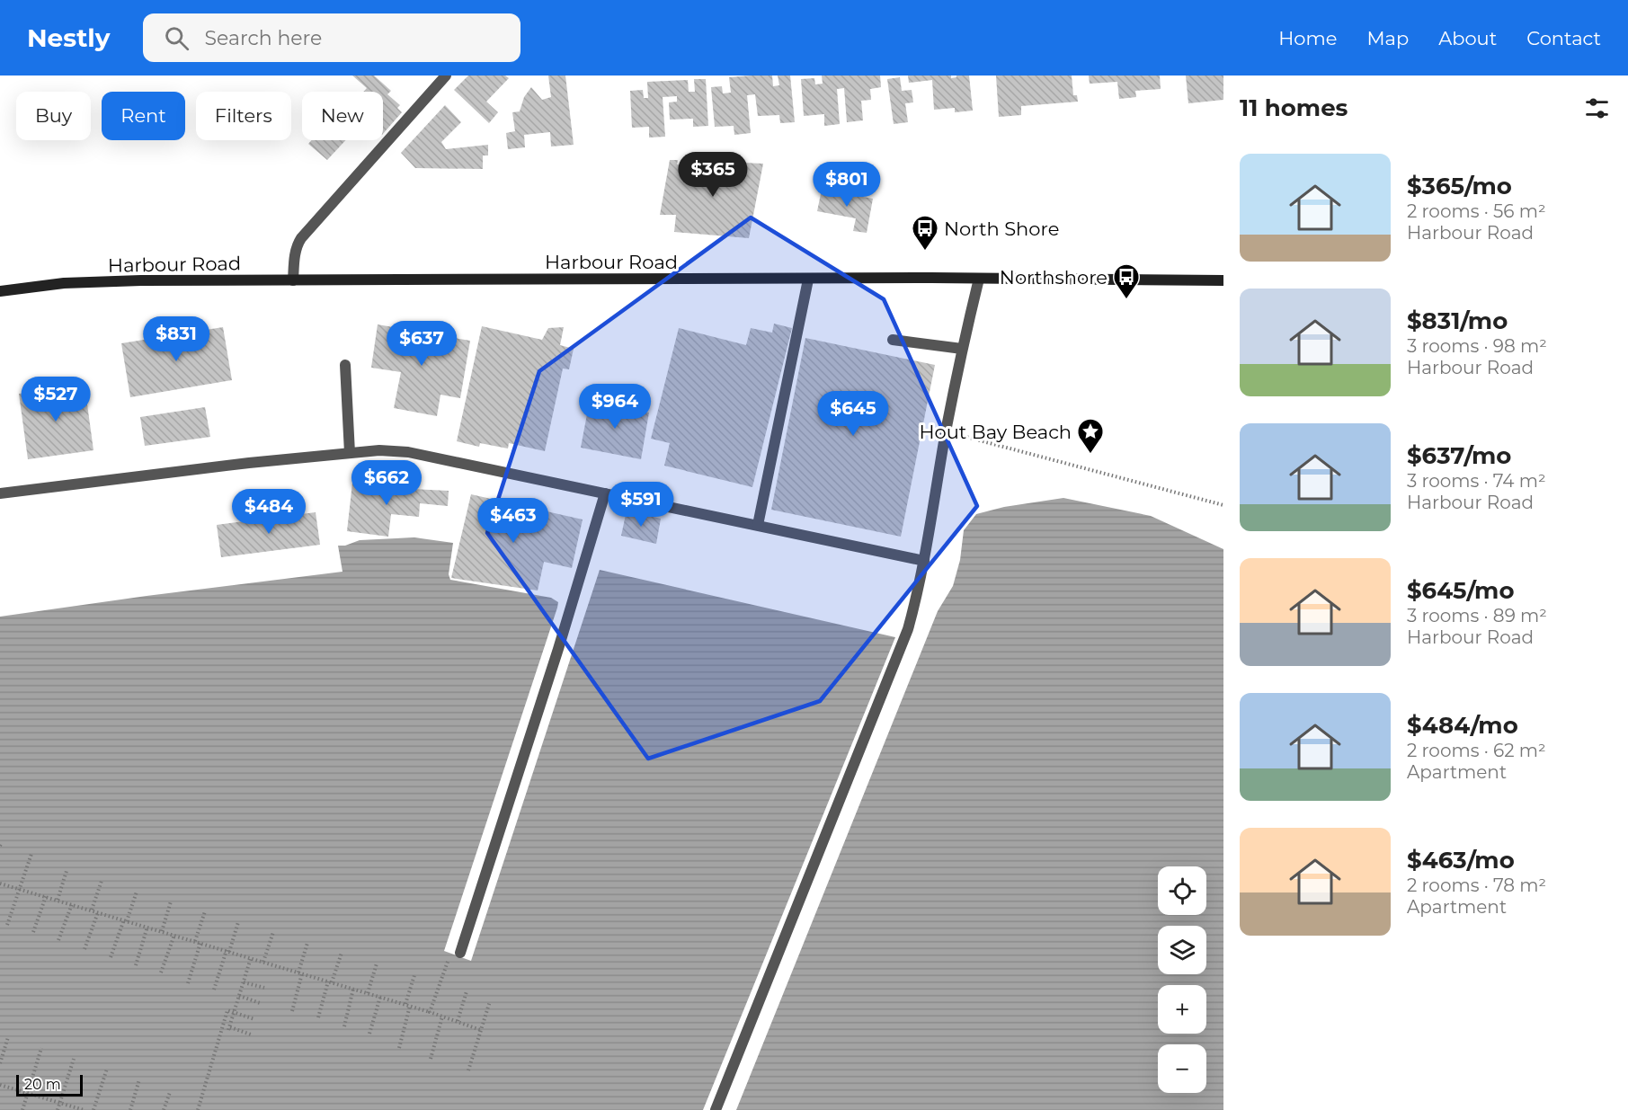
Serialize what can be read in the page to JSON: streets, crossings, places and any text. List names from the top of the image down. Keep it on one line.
{"streets":{"street":["Harbour Road"]},"places":{"bus stop":["North Shore","Northshore"],"place":["Hout Bay Beach"]},"scale_bar":"20 m","page":{"header":"Nestly","search":"Search here","nav":["Home","Map","About","Contact"],"heading":"11 homes","chip":["Buy","Rent","Filters","New"],"list":[{"name":"$365/mo","note":"2 rooms · 56 m² · Harbour Road"},{"name":"$831/mo","note":"3 rooms · 98 m² · Harbour Road"},{"name":"$637/mo","note":"3 rooms · 74 m² · Harbour Road"},{"name":"$645/mo","note":"3 rooms · 89 m² · Harbour Road"},{"name":"$484/mo","note":"2 rooms · 62 m² · Apartment"},{"name":"$463/mo","note":"2 rooms · 78 m² · Apartment"}],"price":["$365","$801","$831","$637","$527","$964","$645","$662","$591","$484","$463"],"map_buttons":["+","−"],"scale":"20 m"}}
